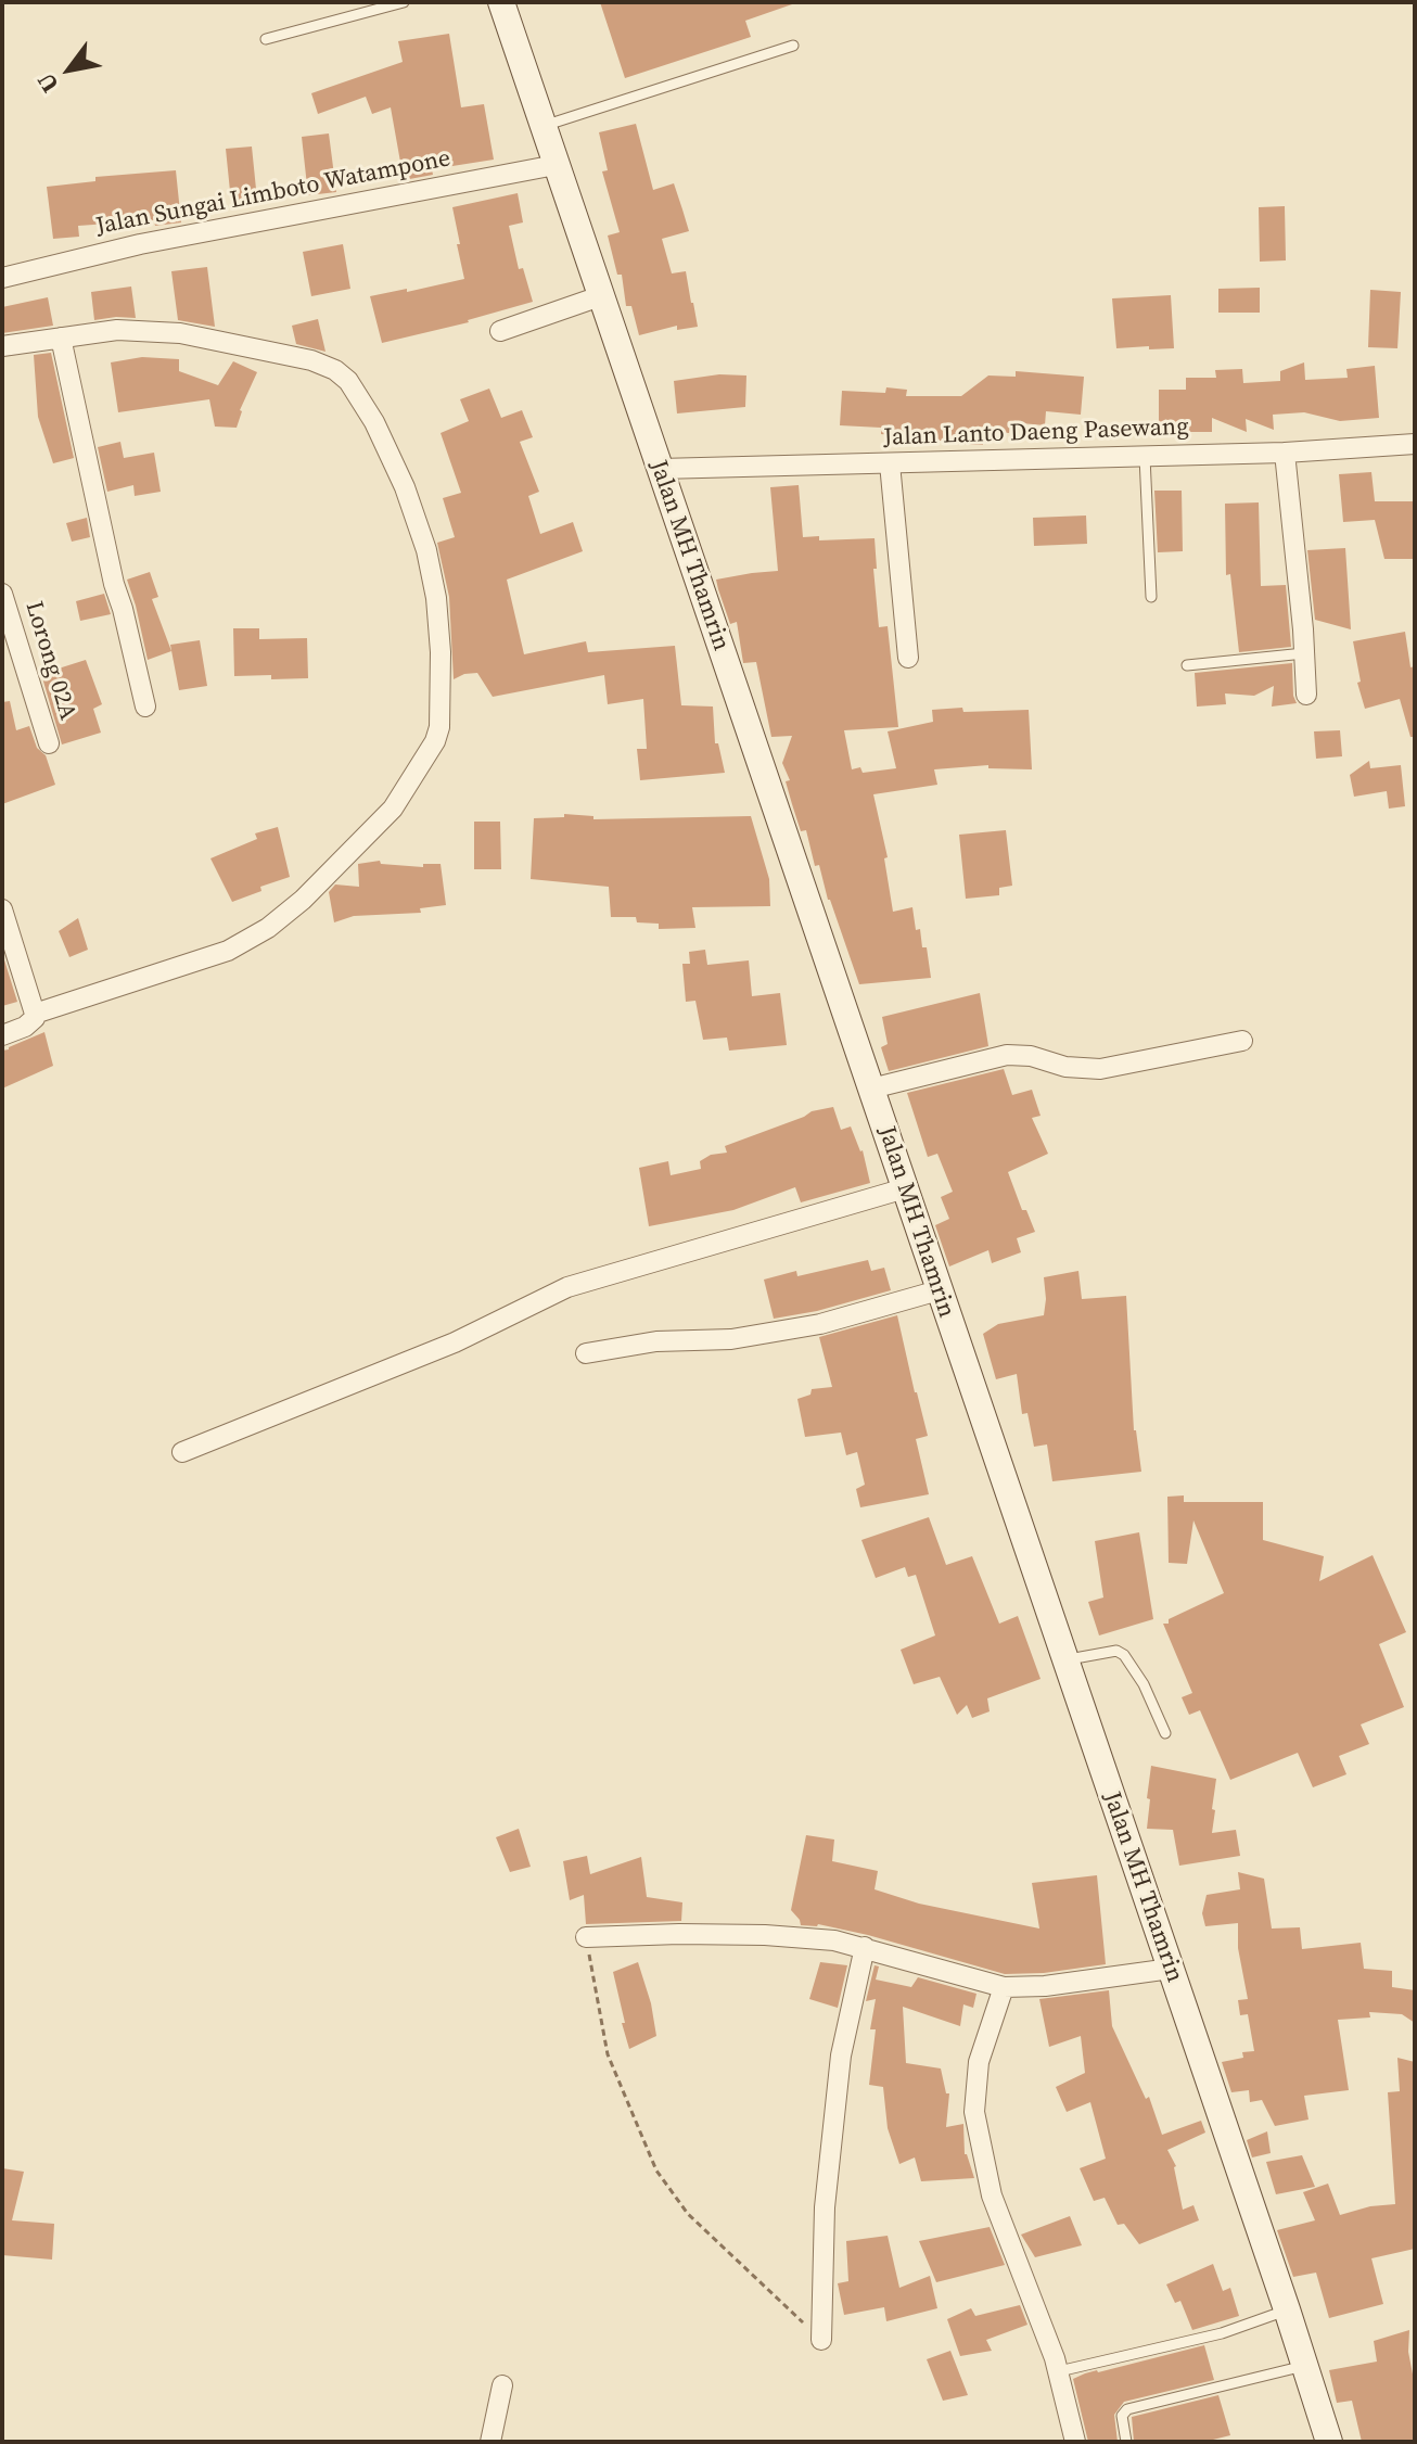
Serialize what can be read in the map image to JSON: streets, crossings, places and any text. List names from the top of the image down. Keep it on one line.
{"streets":{"main road":["Jalan MH Thamrin"],"street":["Jalan Sungai Limboto Watampone","Jalan Lanto Daeng Pasewang","Lorong 02A"]},"crossings":[["Jalan Sungai Limboto Watampone","Jalan MH Thamrin"],["Jalan Lanto Daeng Pasewang","Jalan MH Thamrin"]],"north":"bottom left"}
